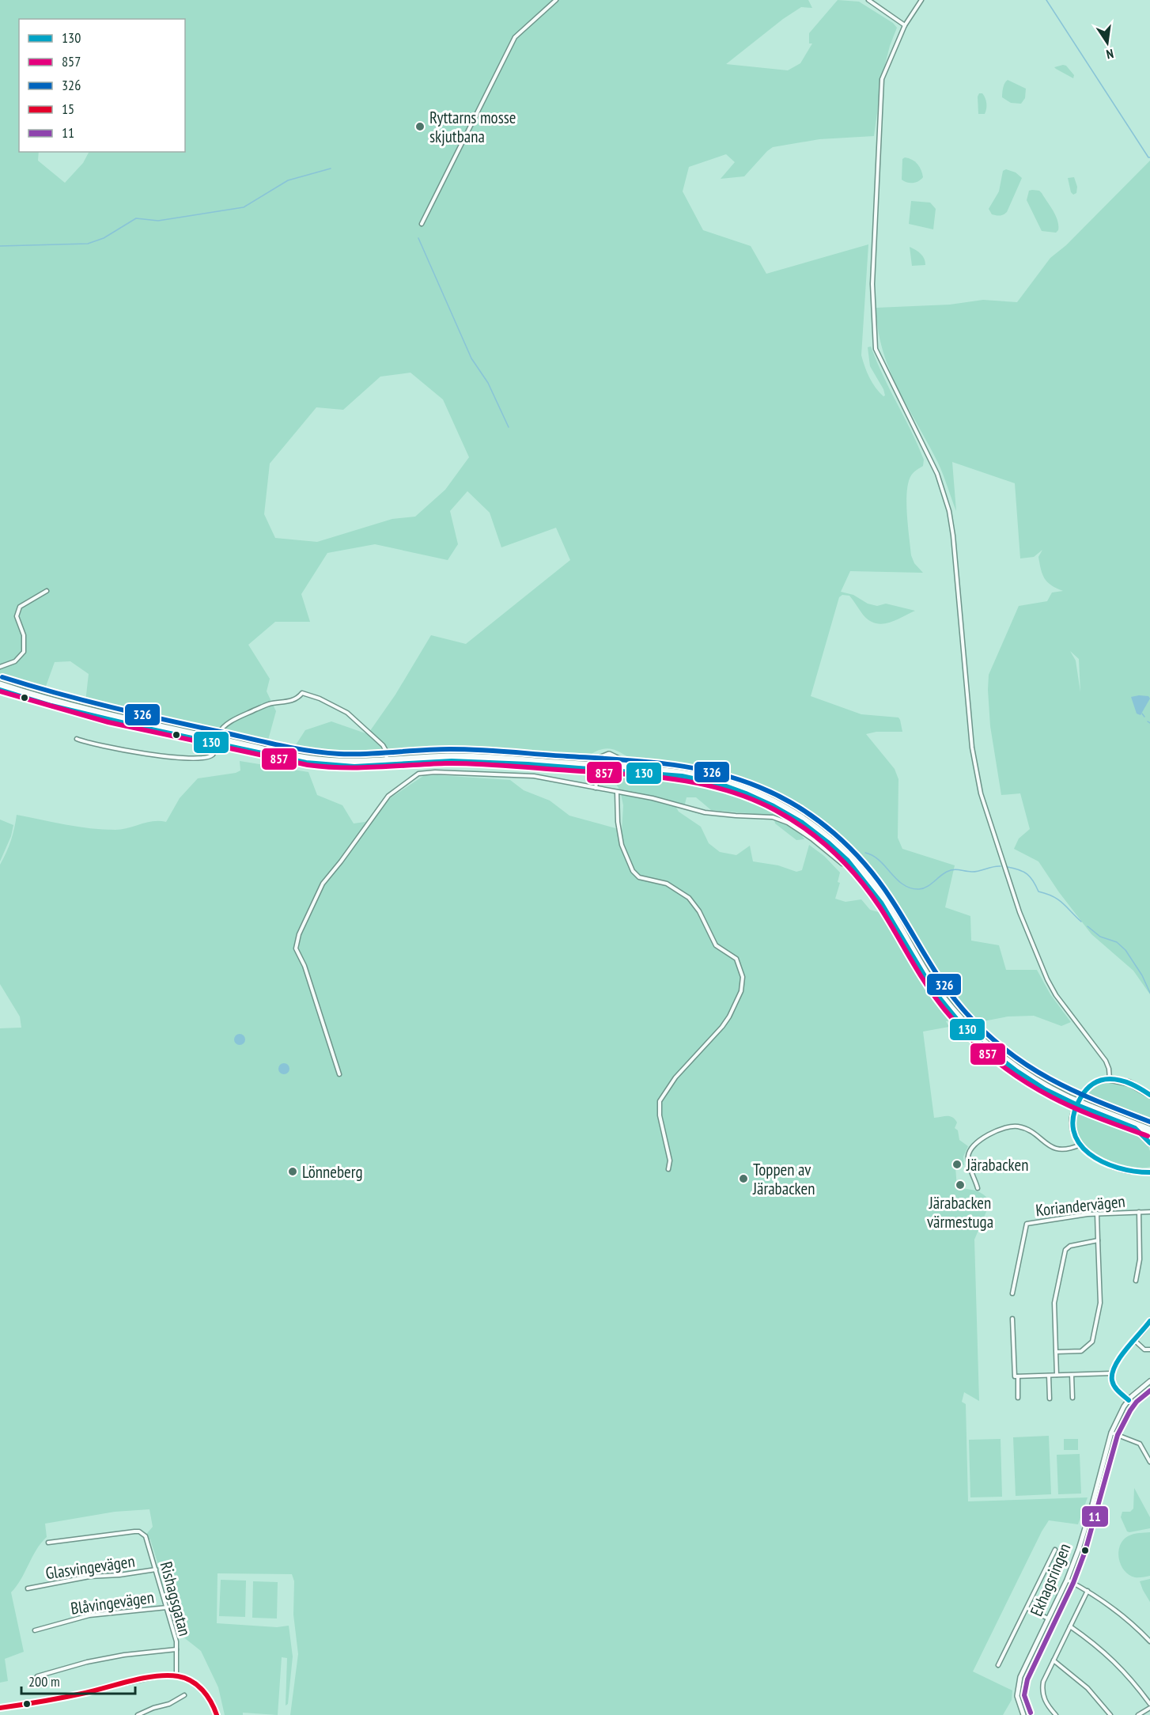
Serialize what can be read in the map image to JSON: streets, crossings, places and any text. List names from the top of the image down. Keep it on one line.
{"streets":{"street":["Koriandervägen","Glasvingevägen","Ekhagsringen","Rishagsgatan","Blåvingevägen"]},"crossings":[["Glasvingevägen","Rishagsgatan"],["Rishagsgatan","Blåvingevägen"]],"places":["Ryttarns mosse skjutbana","Järabacken","Lönneberg","Toppen av Järabacken","Järabacken värmestuga"],"lines":["transit line 326","transit line 130","transit line 857","transit line 11","transit line 15"],"legend":["130","857","326","15","11"],"scale_bar":"200 m","north":"bottom"}
